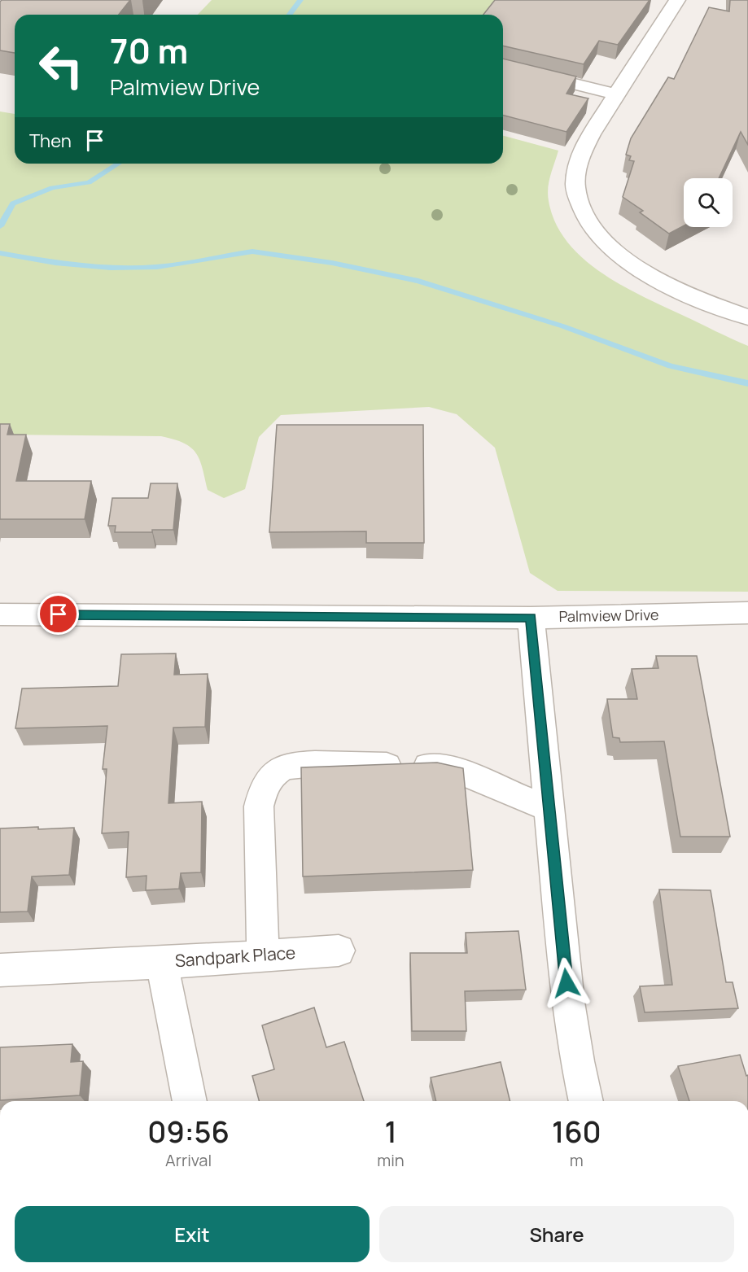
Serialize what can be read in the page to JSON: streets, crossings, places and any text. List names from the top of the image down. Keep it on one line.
{"streets":{"street":["Palmview Drive","Sandpark Place"]},"page":{"turn":["70 m","Palmview Drive"],"then":"Then","eta":["09:56","Arrival","1","min","160","m"],"buttons":["Exit","Share"]}}
